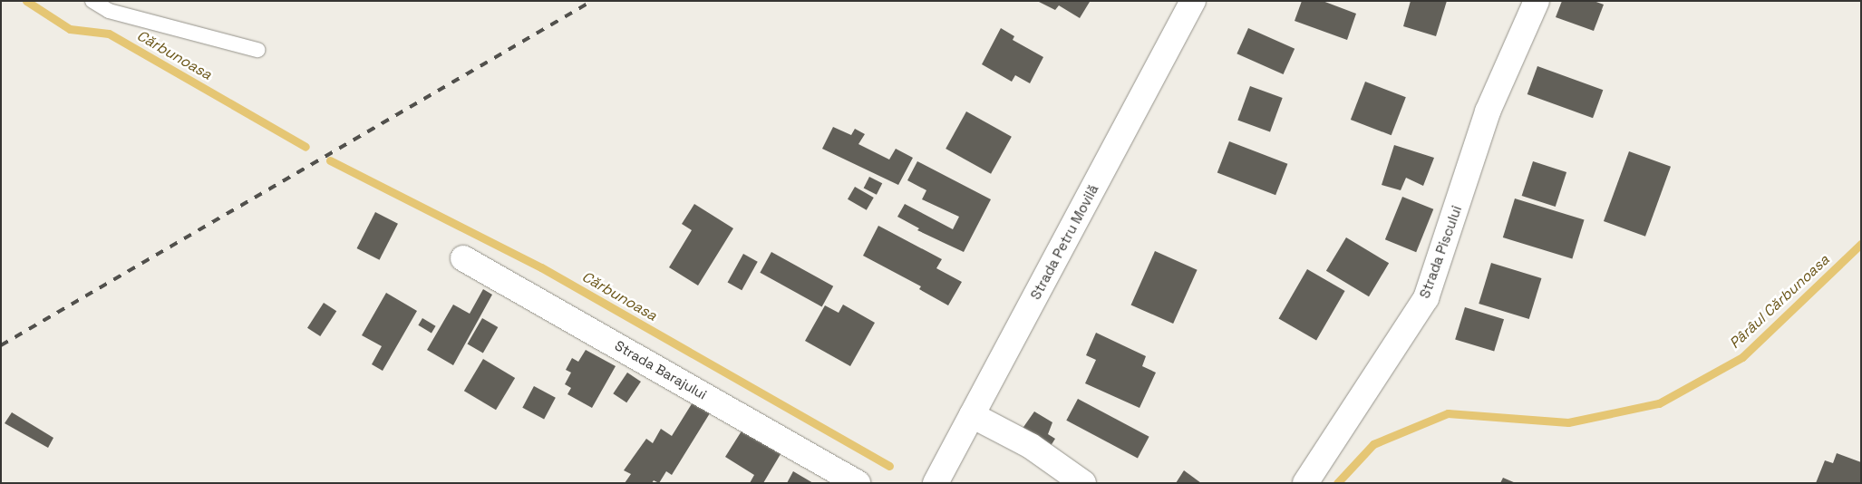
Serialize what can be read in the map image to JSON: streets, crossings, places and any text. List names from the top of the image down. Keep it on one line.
{"streets":{"street":["Strada Petru Movilă","Strada Piscului","Strada Barajului"]},"water":["Cărbunoasa","Pârâul Cărbunoasa"]}
